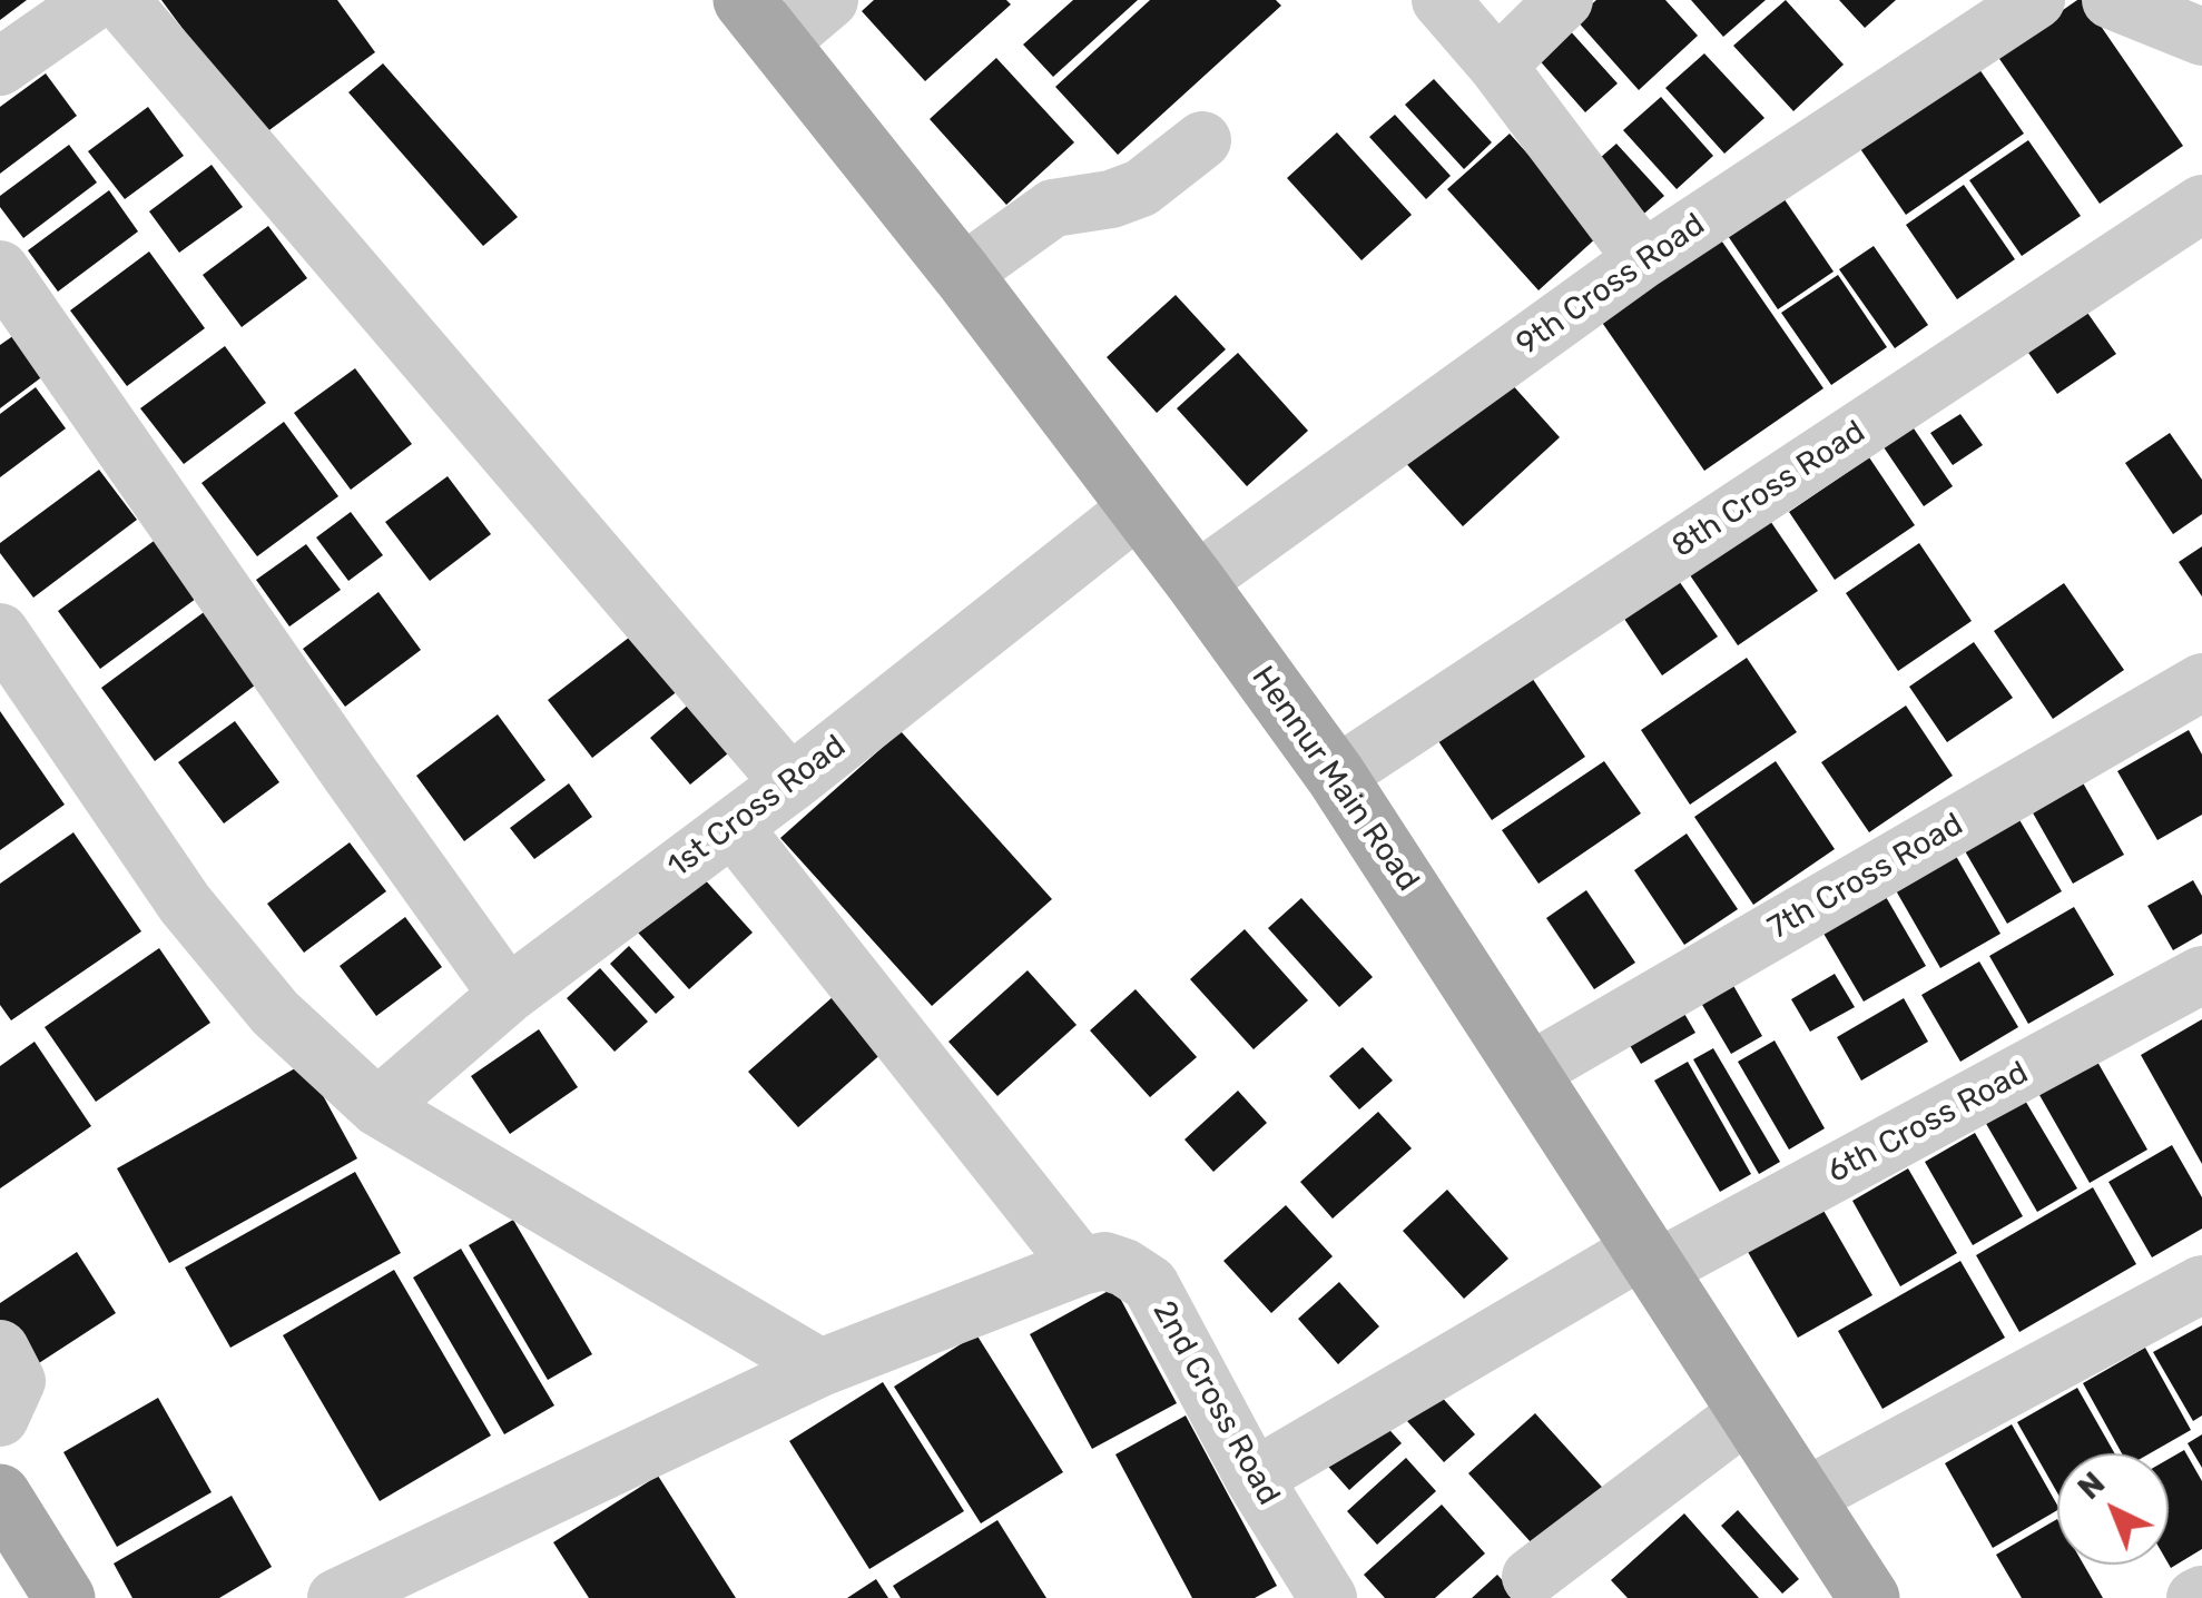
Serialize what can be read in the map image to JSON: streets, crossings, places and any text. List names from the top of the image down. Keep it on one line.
{"streets":{"main road":["Hennur Main Road"],"street":["9th Cross Road","8th Cross Road","1st Cross Road","7th Cross Road","6th Cross Road","2nd Cross Road"]},"crossings":[["9th Cross Road","Hennur Main Road"],["8th Cross Road","Hennur Main Road"],["Hennur Main Road","1st Cross Road"],["Hennur Main Road","7th Cross Road"],["Hennur Main Road","6th Cross Road"],["6th Cross Road","2nd Cross Road"]],"north":"top left"}
